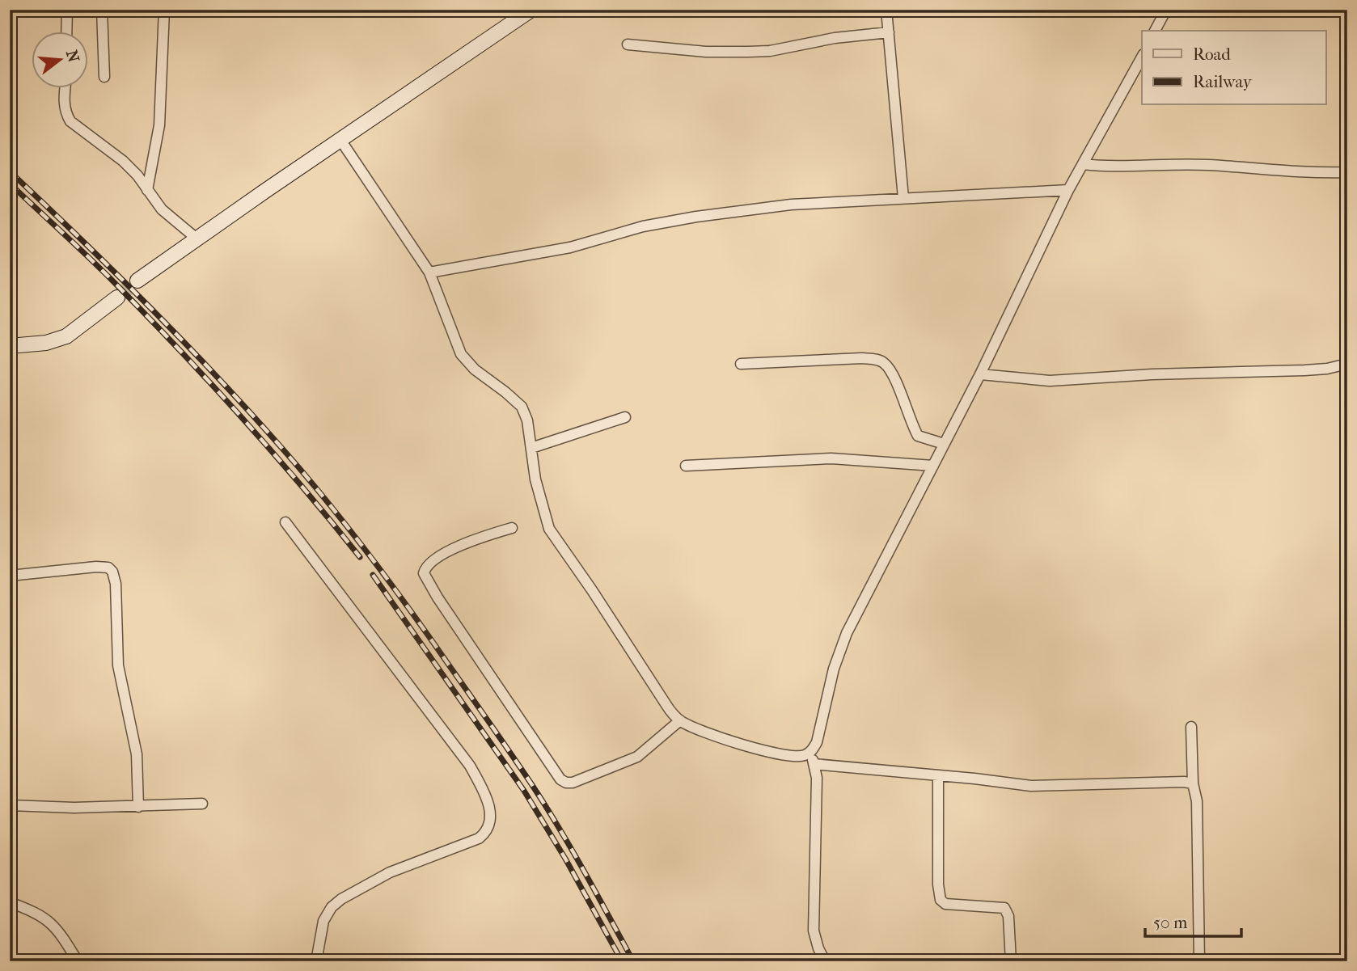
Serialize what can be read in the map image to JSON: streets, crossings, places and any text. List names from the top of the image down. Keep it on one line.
{"legend":["Road","Railway"],"scale_bar":"50 m","north":"right"}
